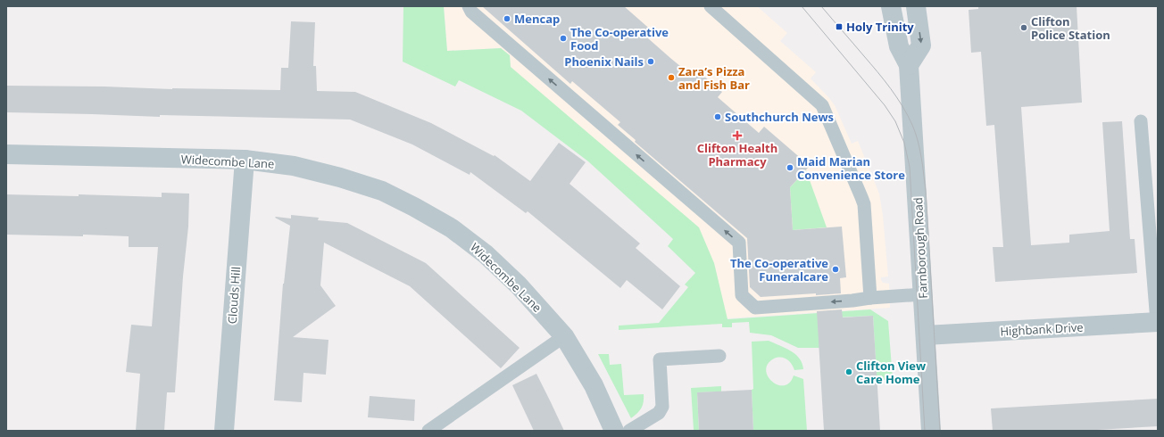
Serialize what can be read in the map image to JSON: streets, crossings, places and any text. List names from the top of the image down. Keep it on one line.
{"streets":{"street":["Widecombe Lane","Farnborough Road","Clouds Hill","Highbank Drive"]},"crossings":[["Widecombe Lane","Clouds Hill"],["Farnborough Road","Highbank Drive"]],"places":{"other":["Mencap","Clifton Police Station","The Co-operative Food","Phoenix Nails","Zara’s Pizza and Fish Bar","Southchurch News","Maid Marian Convenience Store","The Co-operative Funeralcare","Clifton View Care Home"],"transit":["Holy Trinity"],"health":["Clifton Health Pharmacy"]}}
